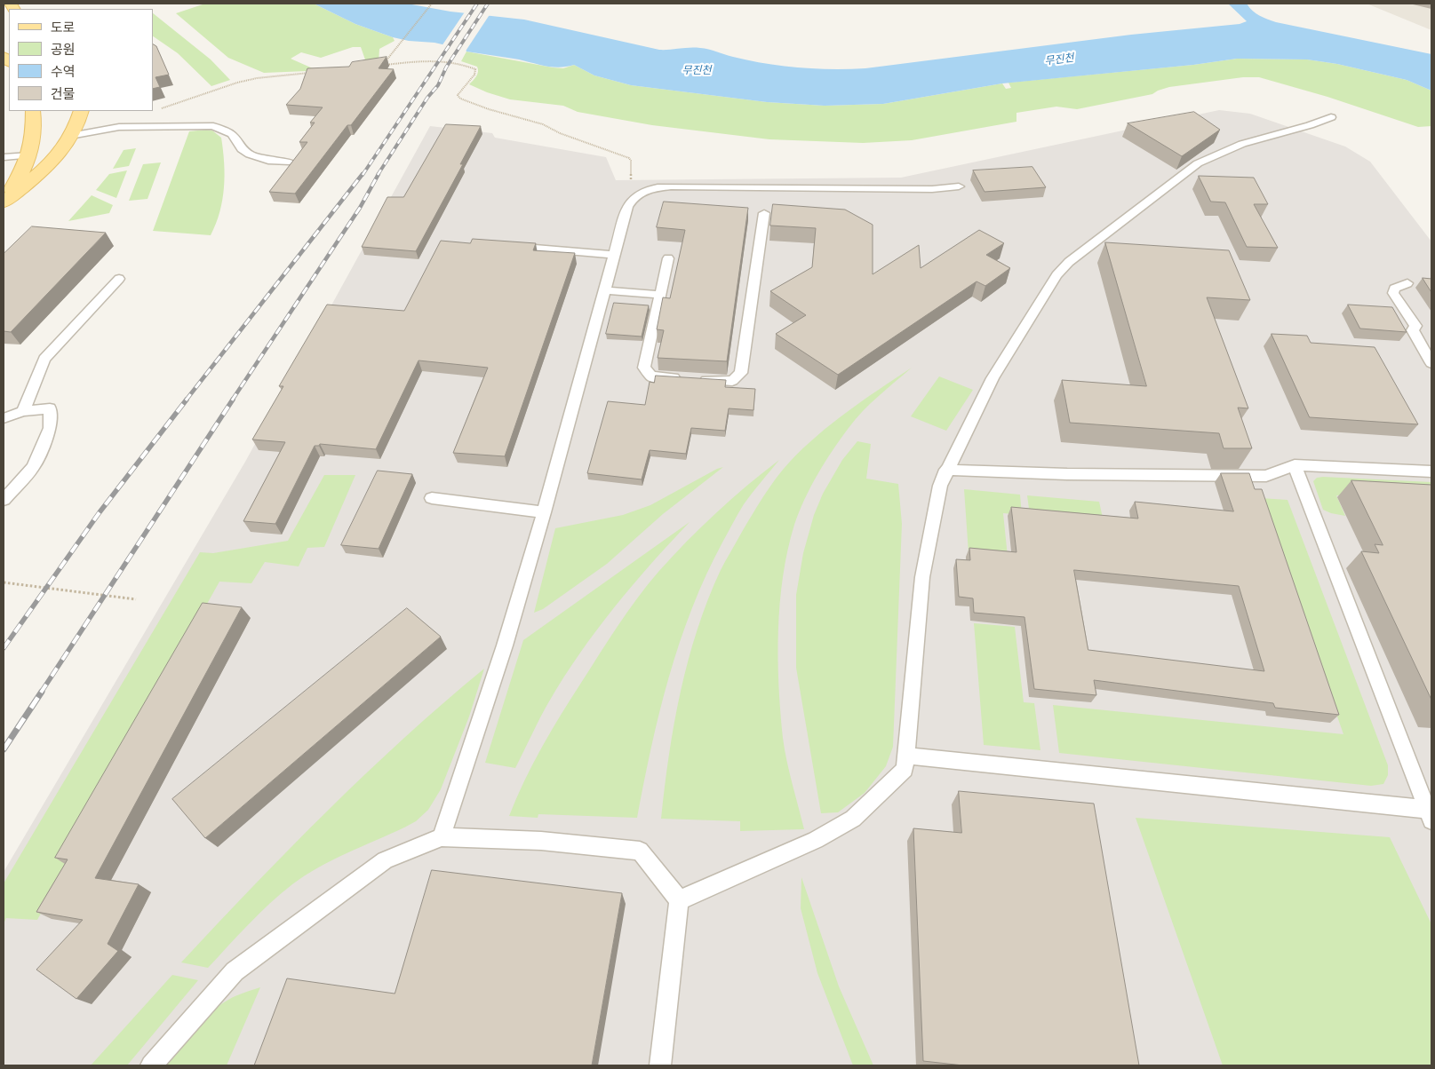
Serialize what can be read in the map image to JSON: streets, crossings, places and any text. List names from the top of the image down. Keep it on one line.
{"water":["무진천"],"legend":["도로","공원","수역","건물"]}
